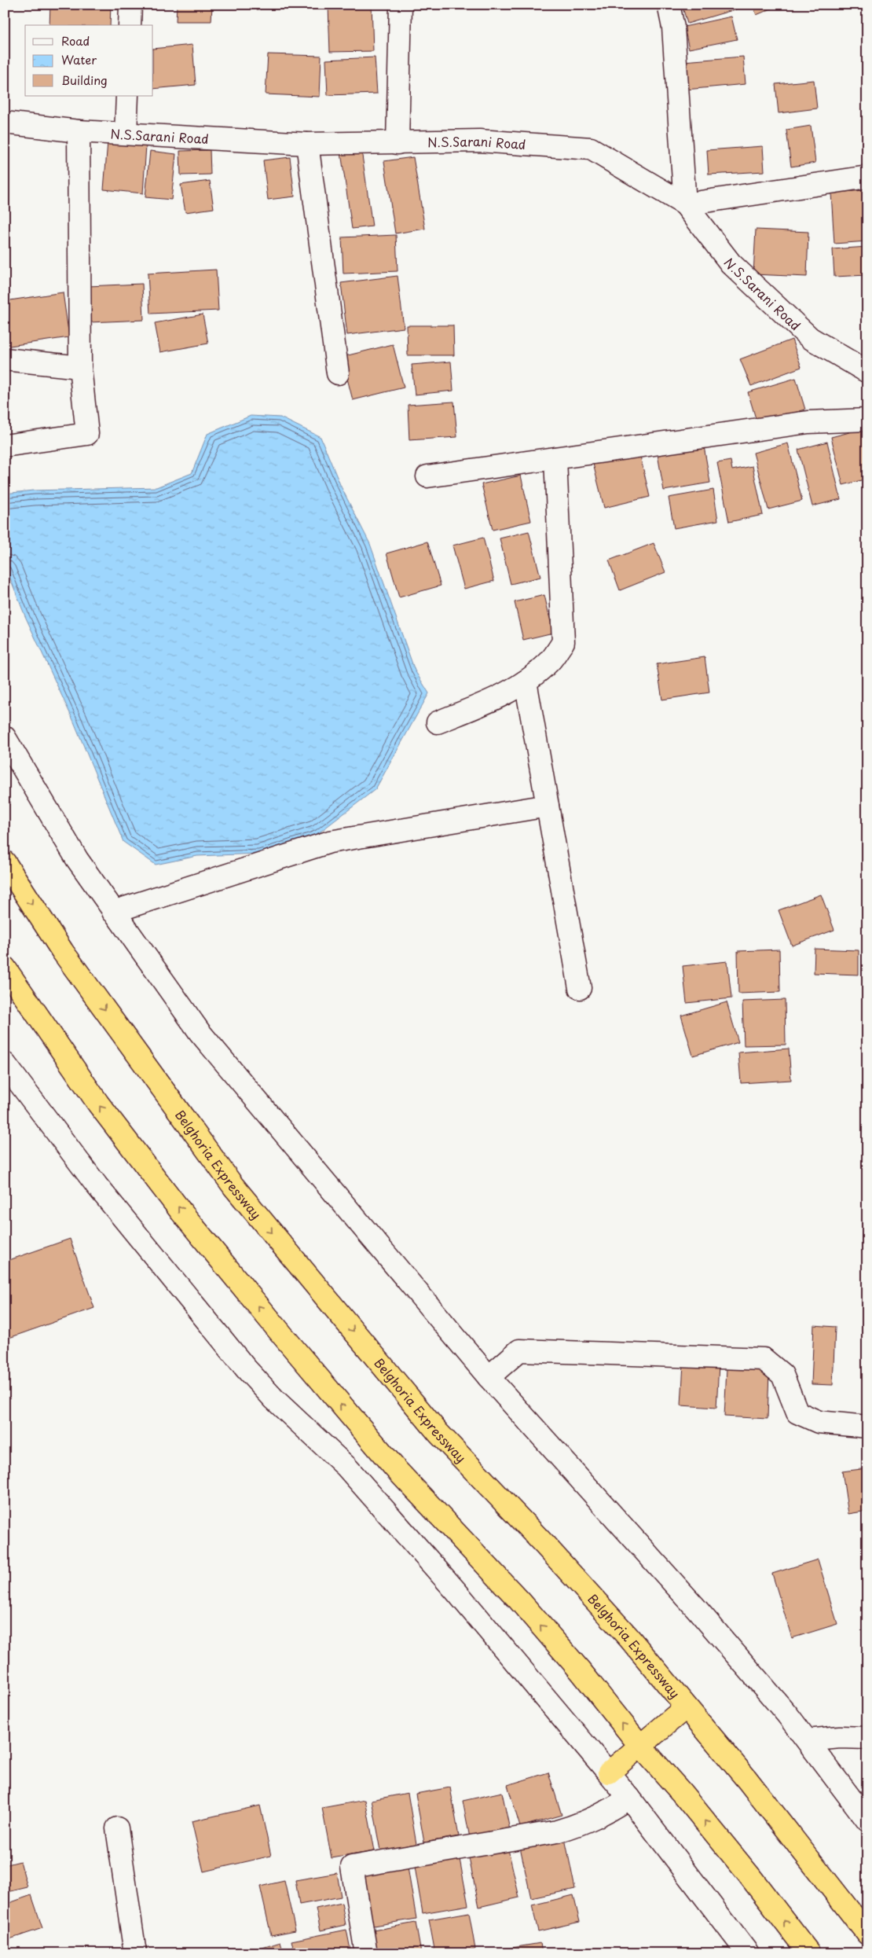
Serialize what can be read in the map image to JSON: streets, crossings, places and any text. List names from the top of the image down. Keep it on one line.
{"streets":{"highway":["Belghoria Expressway"],"street":["N.S.Sarani Road"]},"legend":["Road","Water","Building"]}
